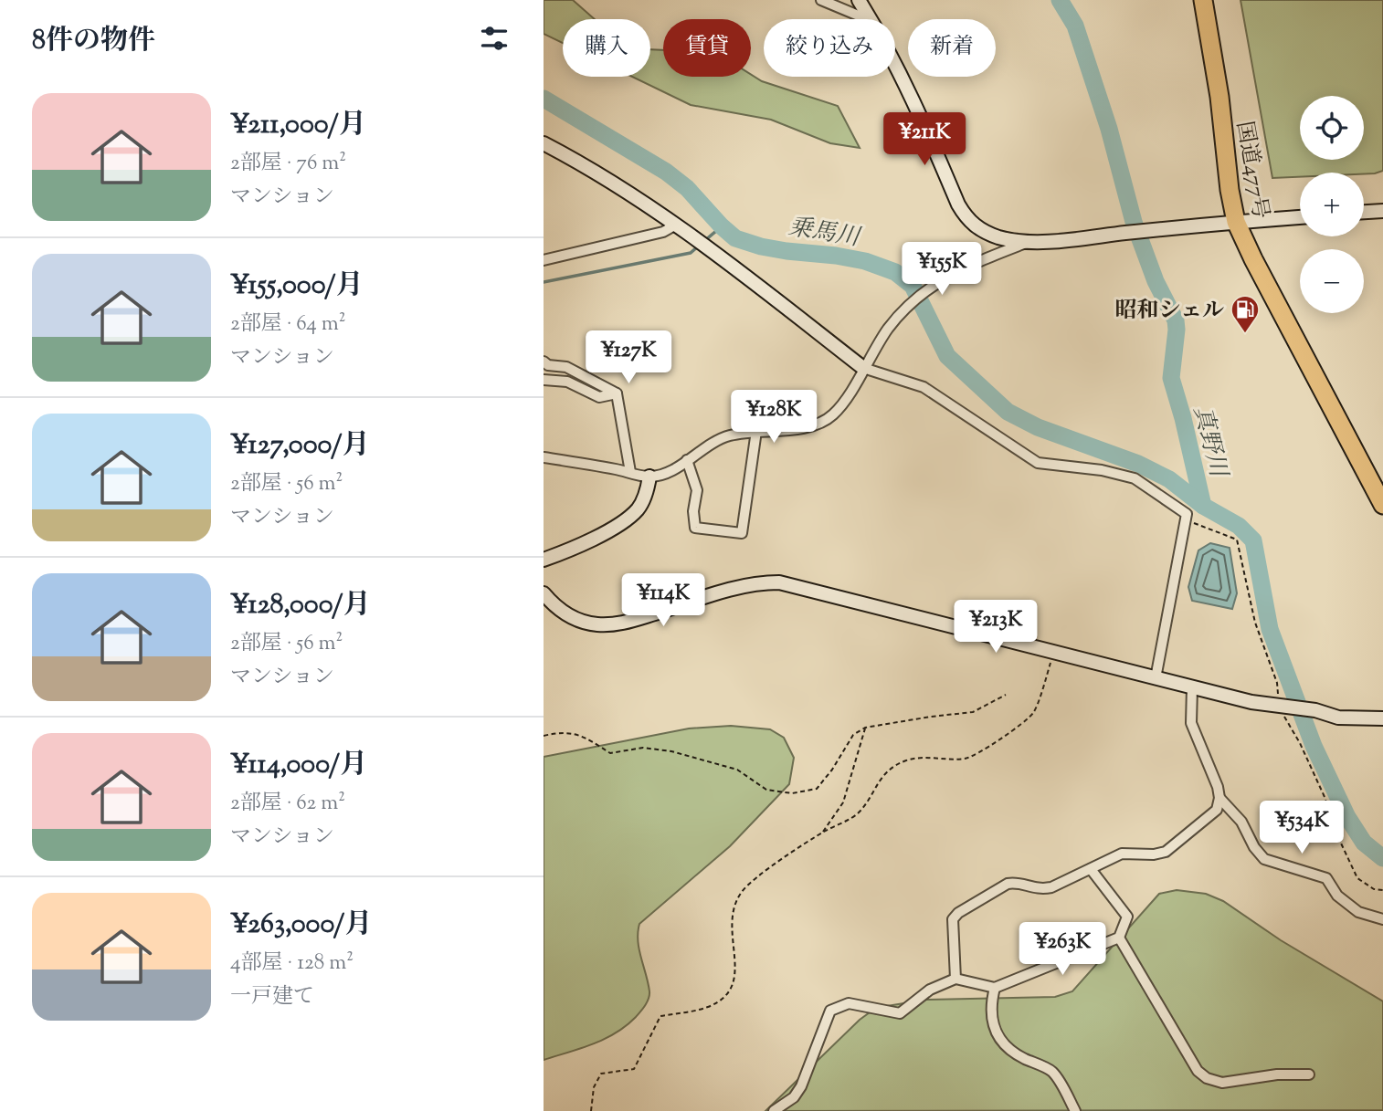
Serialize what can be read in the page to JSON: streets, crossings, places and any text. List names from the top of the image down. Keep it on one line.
{"streets":{"highway":["国道477号"]},"water":["乗馬川","真野川"],"places":{"fuel station":["昭和シェル"]},"page":{"heading":"8件の物件","chip":["購入","賃貸","絞り込み","新着"],"list":[{"name":"¥211,000/月","note":"2部屋 · 76 m² · マンション"},{"name":"¥155,000/月","note":"2部屋 · 64 m² · マンション"},{"name":"¥127,000/月","note":"2部屋 · 56 m² · マンション"},{"name":"¥128,000/月","note":"2部屋 · 56 m² · マンション"},{"name":"¥114,000/月","note":"2部屋 · 62 m² · マンション"},{"name":"¥263,000/月","note":"4部屋 · 128 m² · 一戸建て"}],"map_buttons":["+","−"],"price":["¥211K","¥155K","¥127K","¥128K","¥114K","¥213K","¥534K","¥263K"]}}
